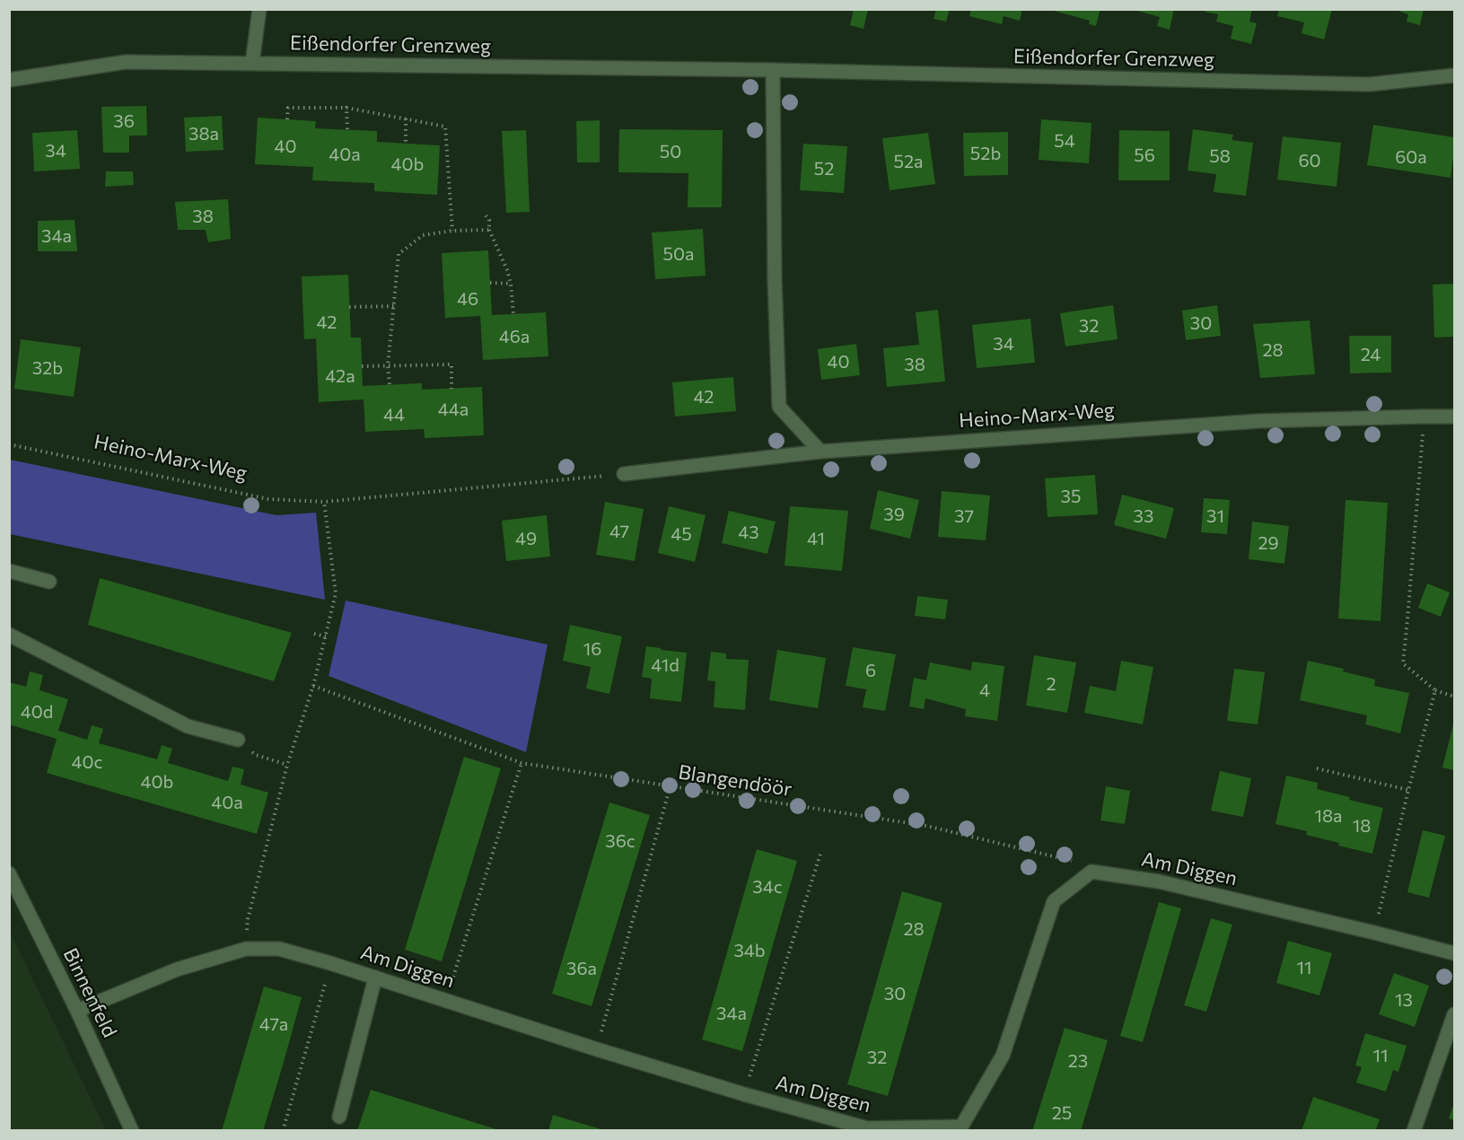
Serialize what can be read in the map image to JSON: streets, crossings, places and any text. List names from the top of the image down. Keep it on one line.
{"streets":{"street":["Eißendorfer Grenzweg","Heino-Marx-Weg","Am Diggen","Binnenfeld"],"path":["Blangendöör"]},"crossings":[["Am Diggen","Binnenfeld"]],"house_numbers":["36","38a","54","40","34","50","52b","40a","56","58","60a","60","52a","40b","52","38","34a","50a","46","42","30","32","46a","34","28","24","40","38","32b","42a","42","44a","44","35","39","37","33","31","47","43","45","49","41","29","16","41d","6","2","4","40d","40c","40b","40a","18a","18","36c","34c","28","34b","11","36a","30","13","34a","47a","11","32","23","25"]}
